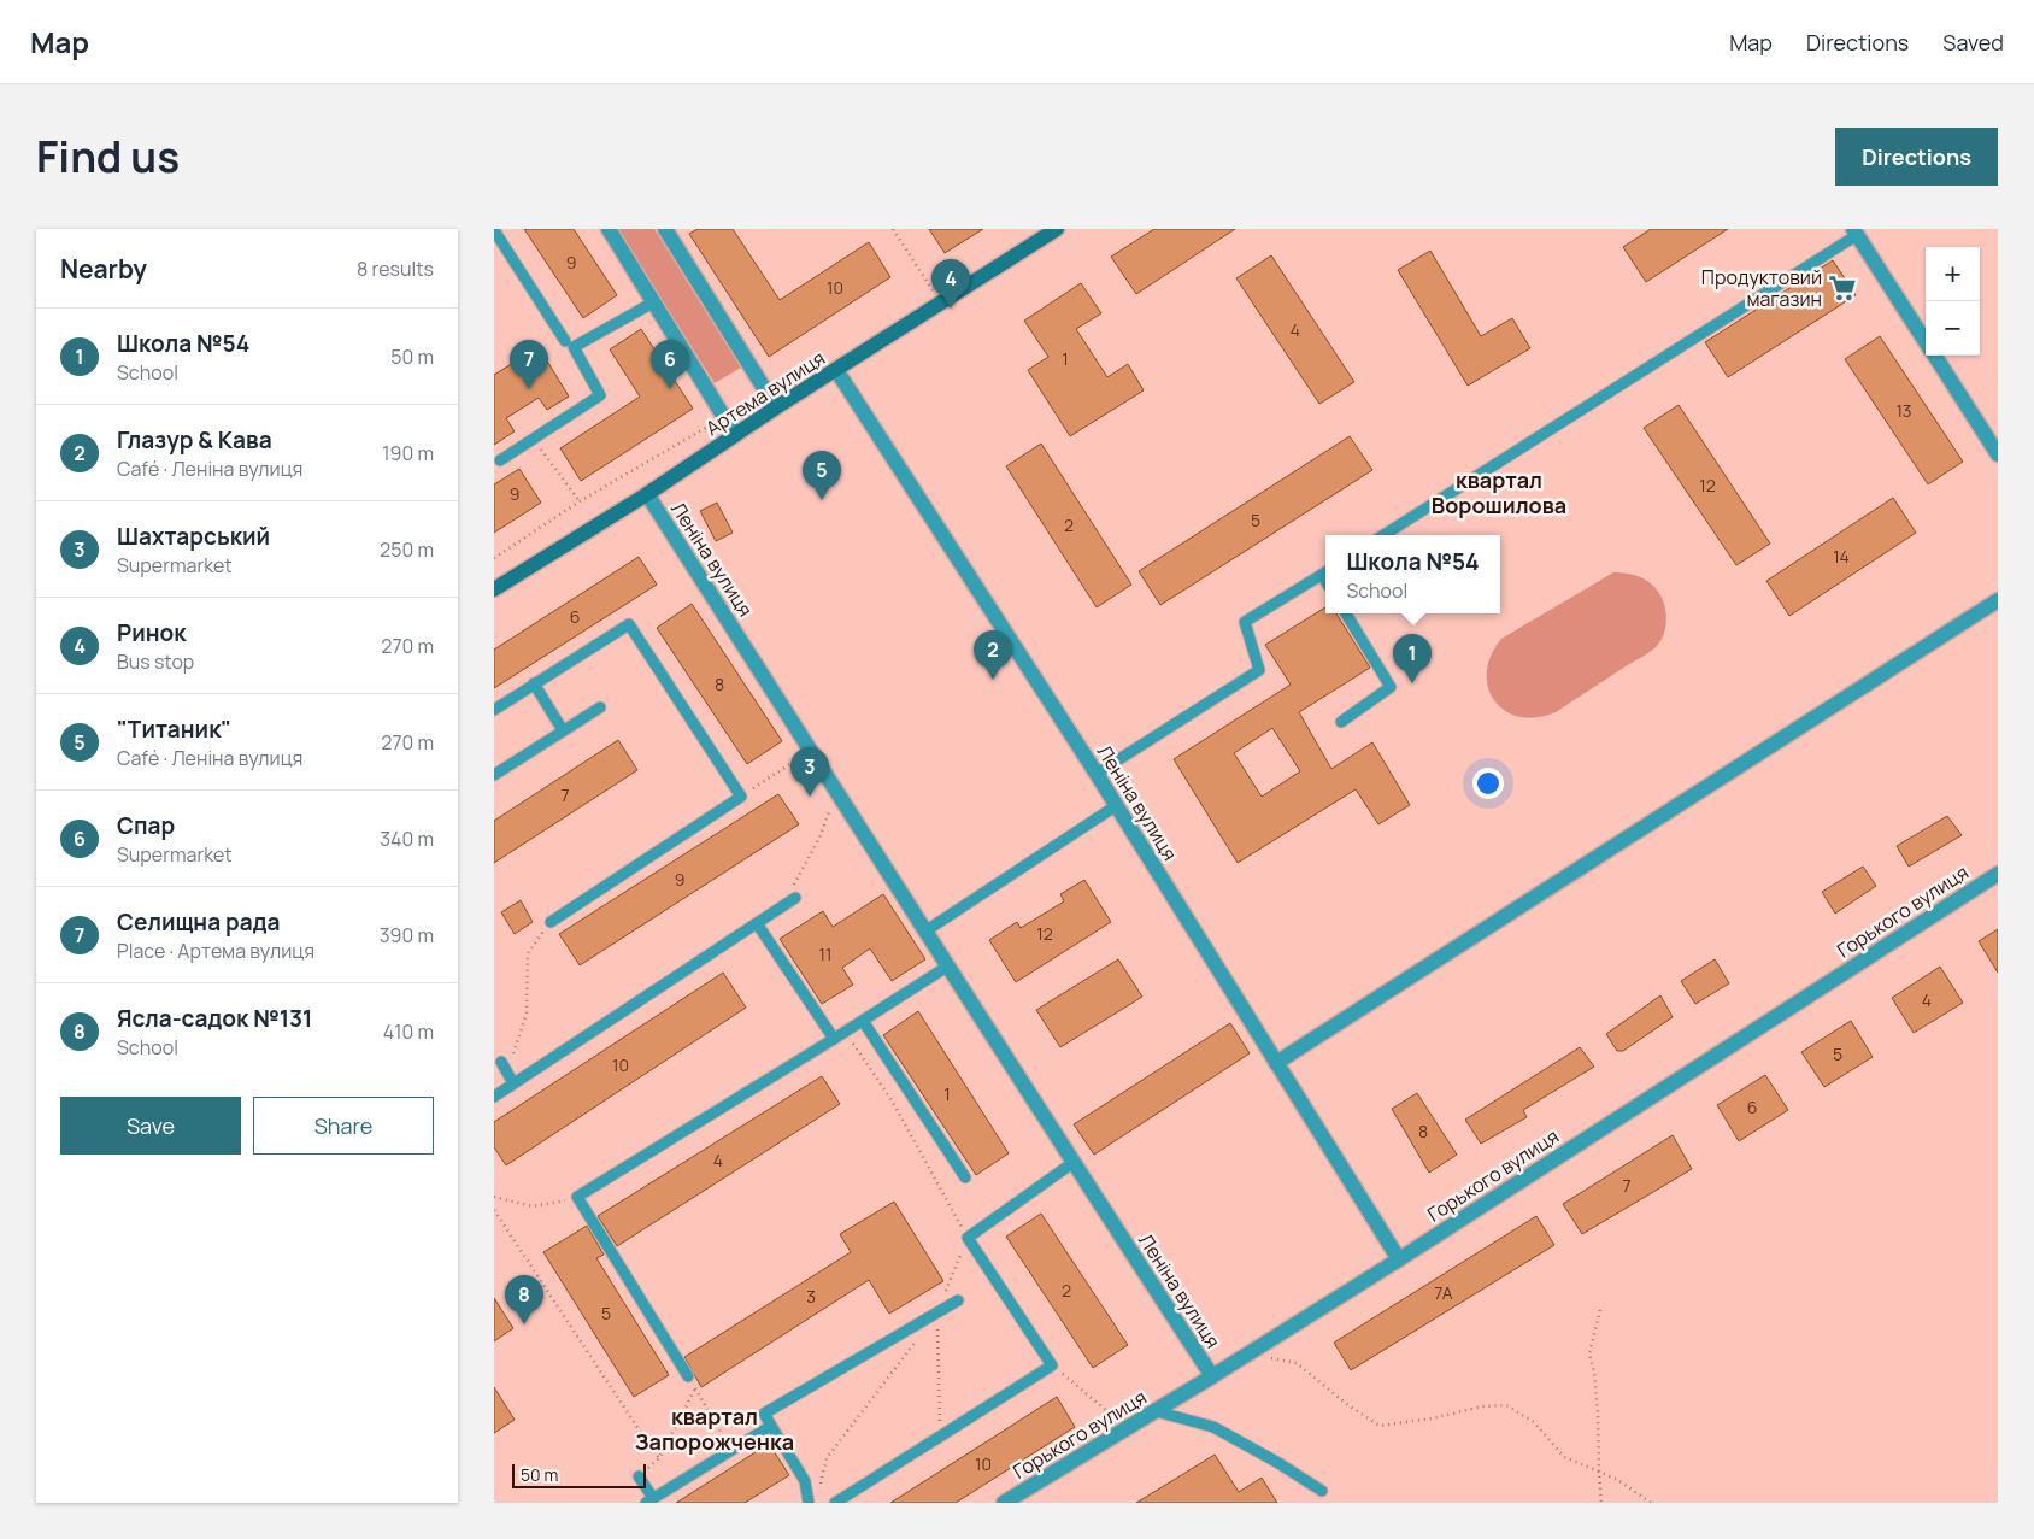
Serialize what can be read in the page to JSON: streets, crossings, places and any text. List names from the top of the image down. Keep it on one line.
{"streets":{"street":["Артема вулиця","Леніна вулиця","Горького вулиця"]},"crossings":[["Артема вулиця","Леніна вулиця"],["Леніна вулиця","Горького вулиця"]],"districts":["квартал Ворошилова","квартал Запорожченка"],"places":{"supermarket":["Продуктовий магазин"]},"house_numbers":["9","10","4","1","13","12","9","5","2","14","6","8","7","9","12","11","4","5","10","1","6","8","4","7","2","7А","3","5","10"],"scale_bar":"50 m","page":{"header":"Map","nav":["Map","Directions","Saved"],"title":"Find us","buttons":["Directions",["Save","Share"]],"heading":["Nearby","8 results"],"map_buttons":["+","−"],"pins":["4","6","7","5","2","1","3","8"],"list":[{"mark":"1","name":"Школа №54","note":"School","value":"50 m"},{"mark":"2","name":"Глазур & Кава","note":"Café · Леніна вулиця","value":"190 m"},{"mark":"3","name":"Шахтарський","note":"Supermarket","value":"250 m"},{"mark":"4","name":"Ринок","note":"Bus stop","value":"270 m"},{"mark":"5","name":"\"Титаник\"","note":"Café · Леніна вулиця","value":"270 m"},{"mark":"6","name":"Спар","note":"Supermarket","value":"340 m"},{"mark":"7","name":"Селищна рада","note":"Place · Артема вулиця","value":"390 m"},{"mark":"8","name":"Ясла-садок №131","note":"School","value":"410 m"}],"popup":["Школа №54","School"],"scale":"50 m"}}
